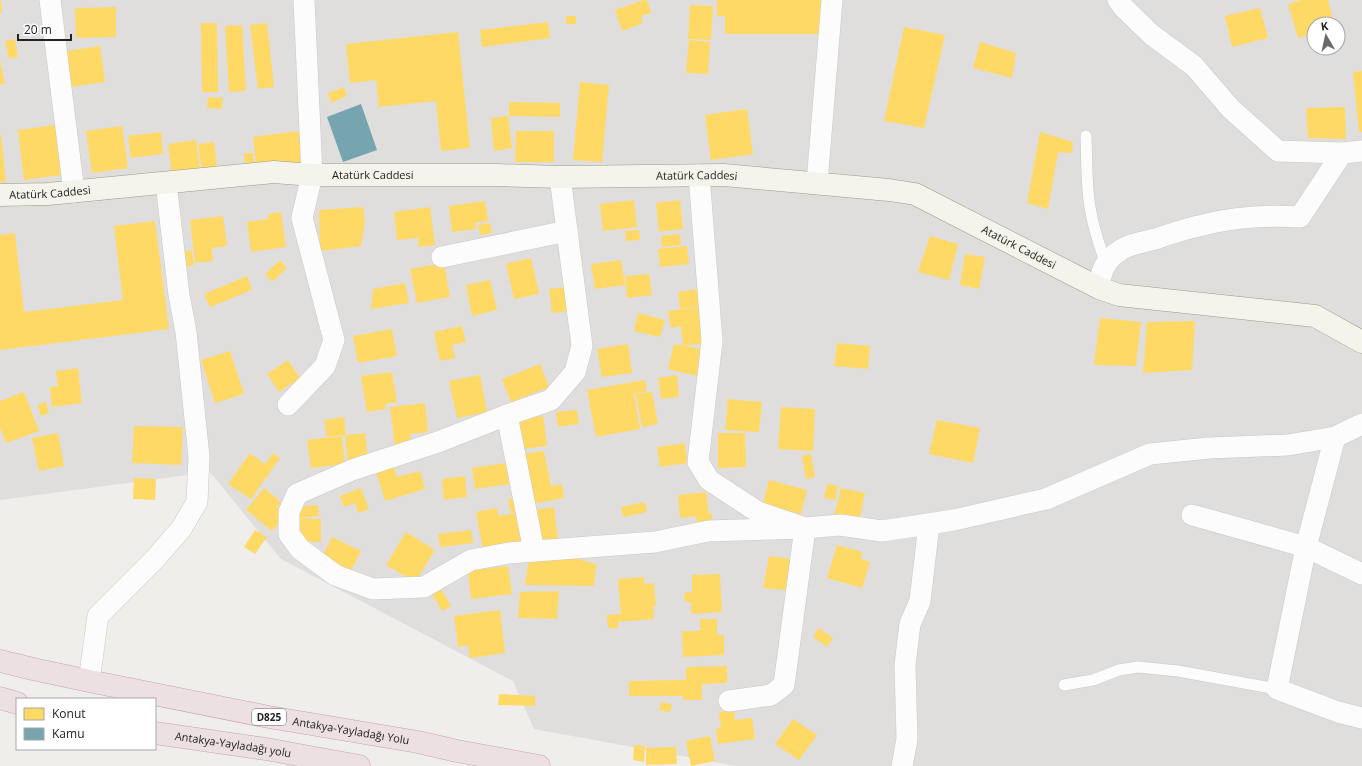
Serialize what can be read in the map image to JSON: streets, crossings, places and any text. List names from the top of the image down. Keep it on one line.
{"streets":{"highway":["D825","Antakya-Yayladağı Yolu","Antakya-Yayladağı yolu"],"main road":["Atatürk Caddesi"]},"legend":["Konut","Kamu"],"scale_bar":"20 m","north":"top"}
